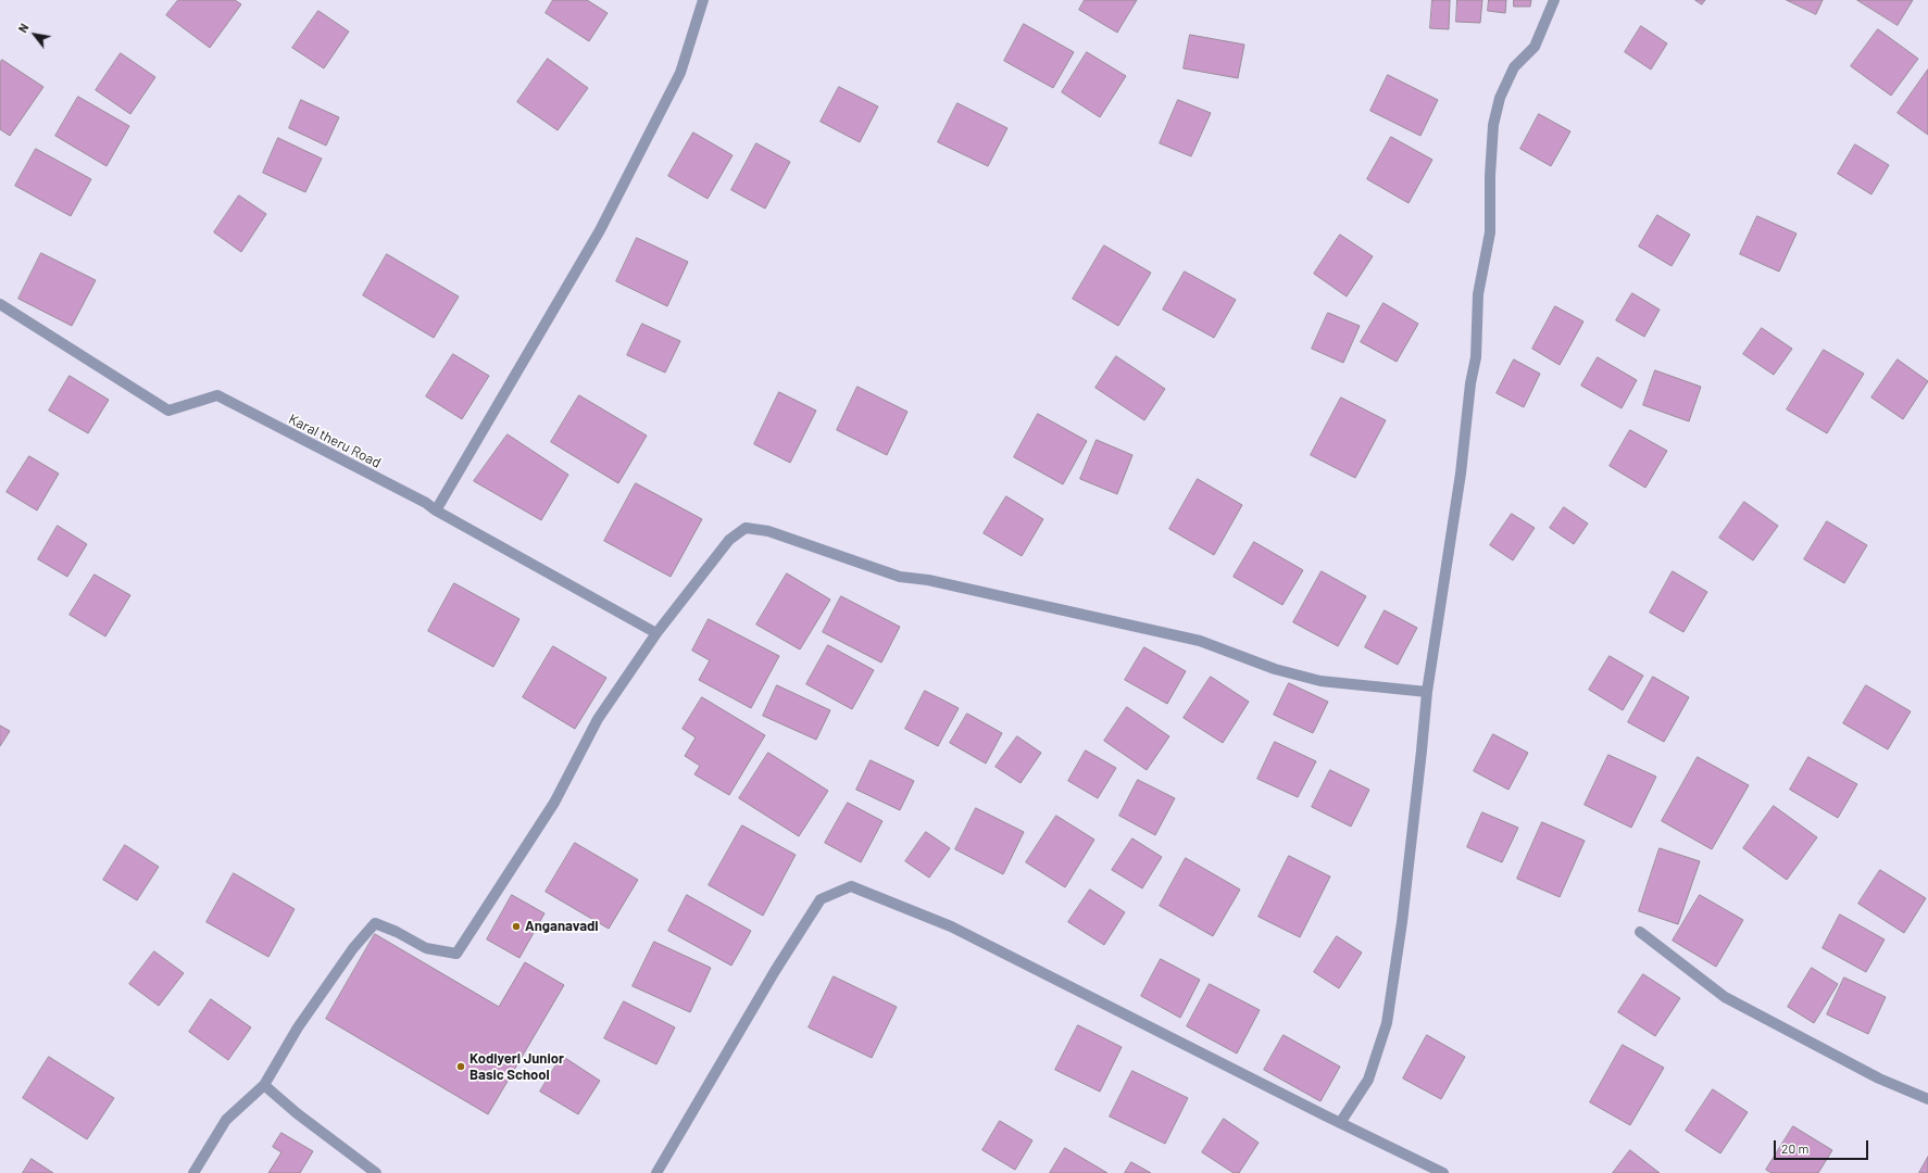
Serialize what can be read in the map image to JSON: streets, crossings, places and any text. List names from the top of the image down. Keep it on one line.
{"streets":{"street":["Karal theru Road"]},"places":["Anganavadi","Kodiyeri Junior Basic School"],"scale_bar":"20 m","north":"top left"}
